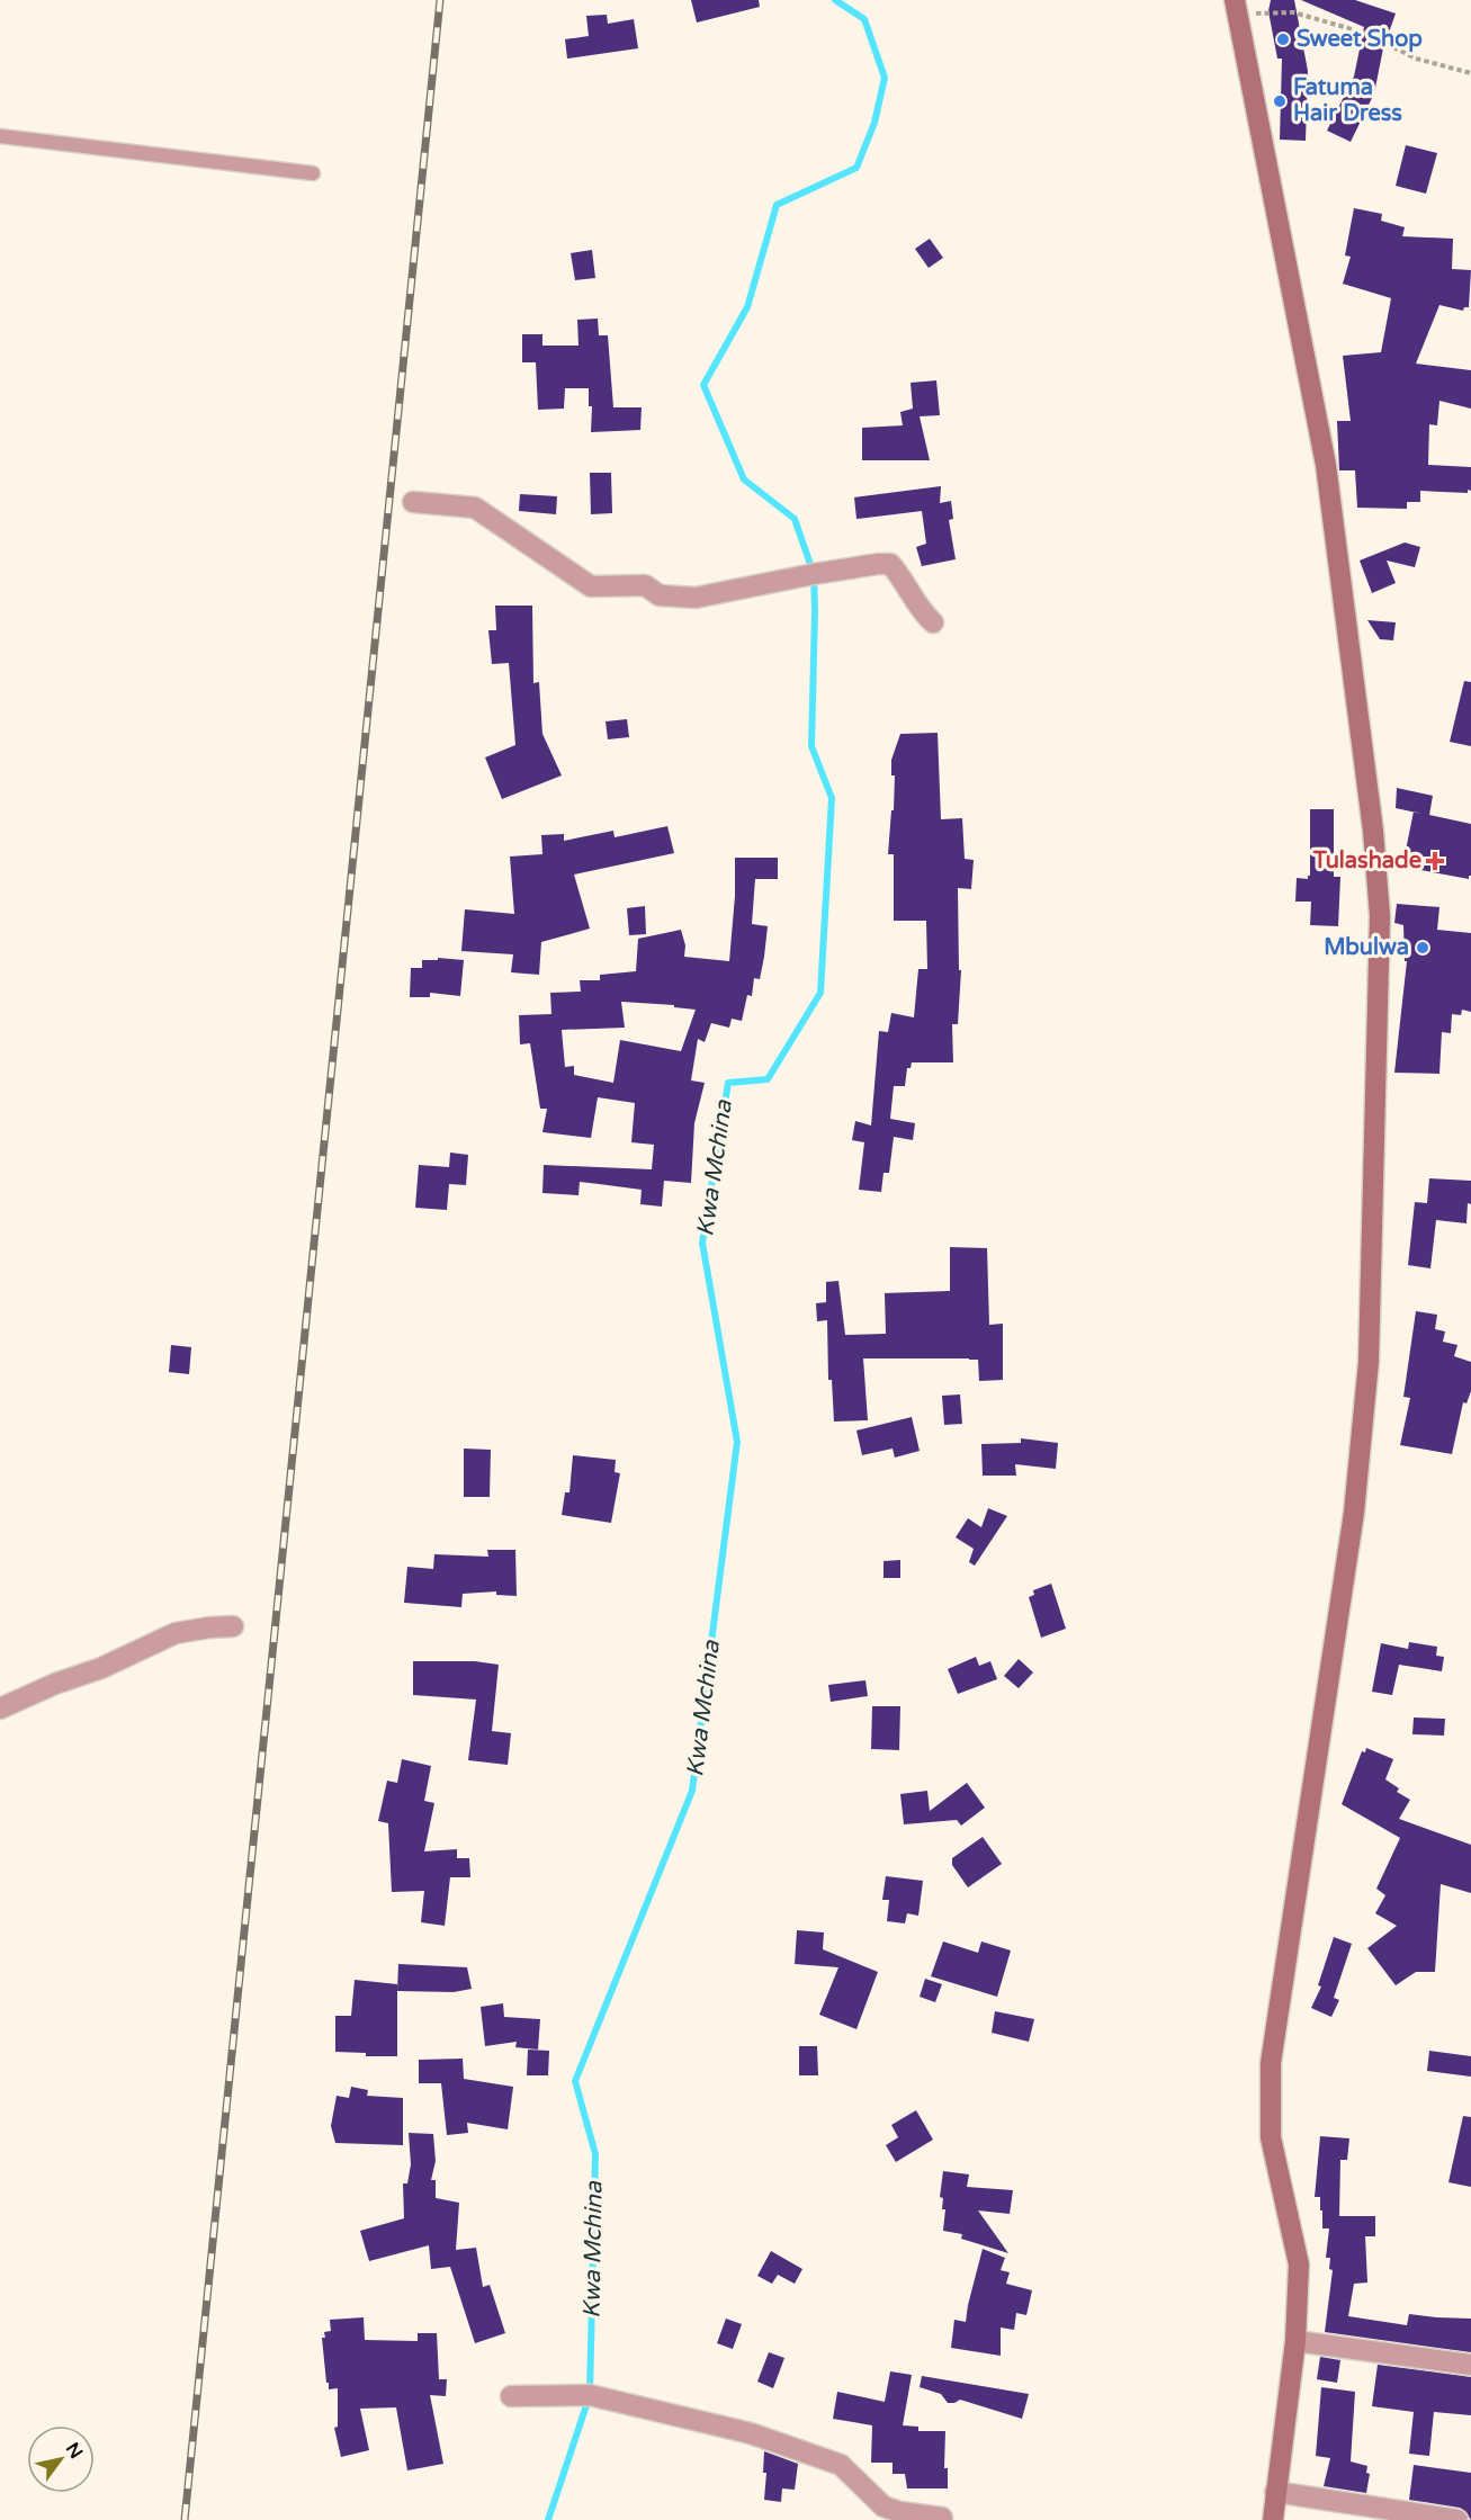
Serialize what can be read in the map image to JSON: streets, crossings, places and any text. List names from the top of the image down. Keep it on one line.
{"water":["Kwa Mchina"],"places":{"other":["Sweet Shop","Fatuma Hair Dress","Mbulwa"],"health":["Tulashade"]},"north":"top right"}
